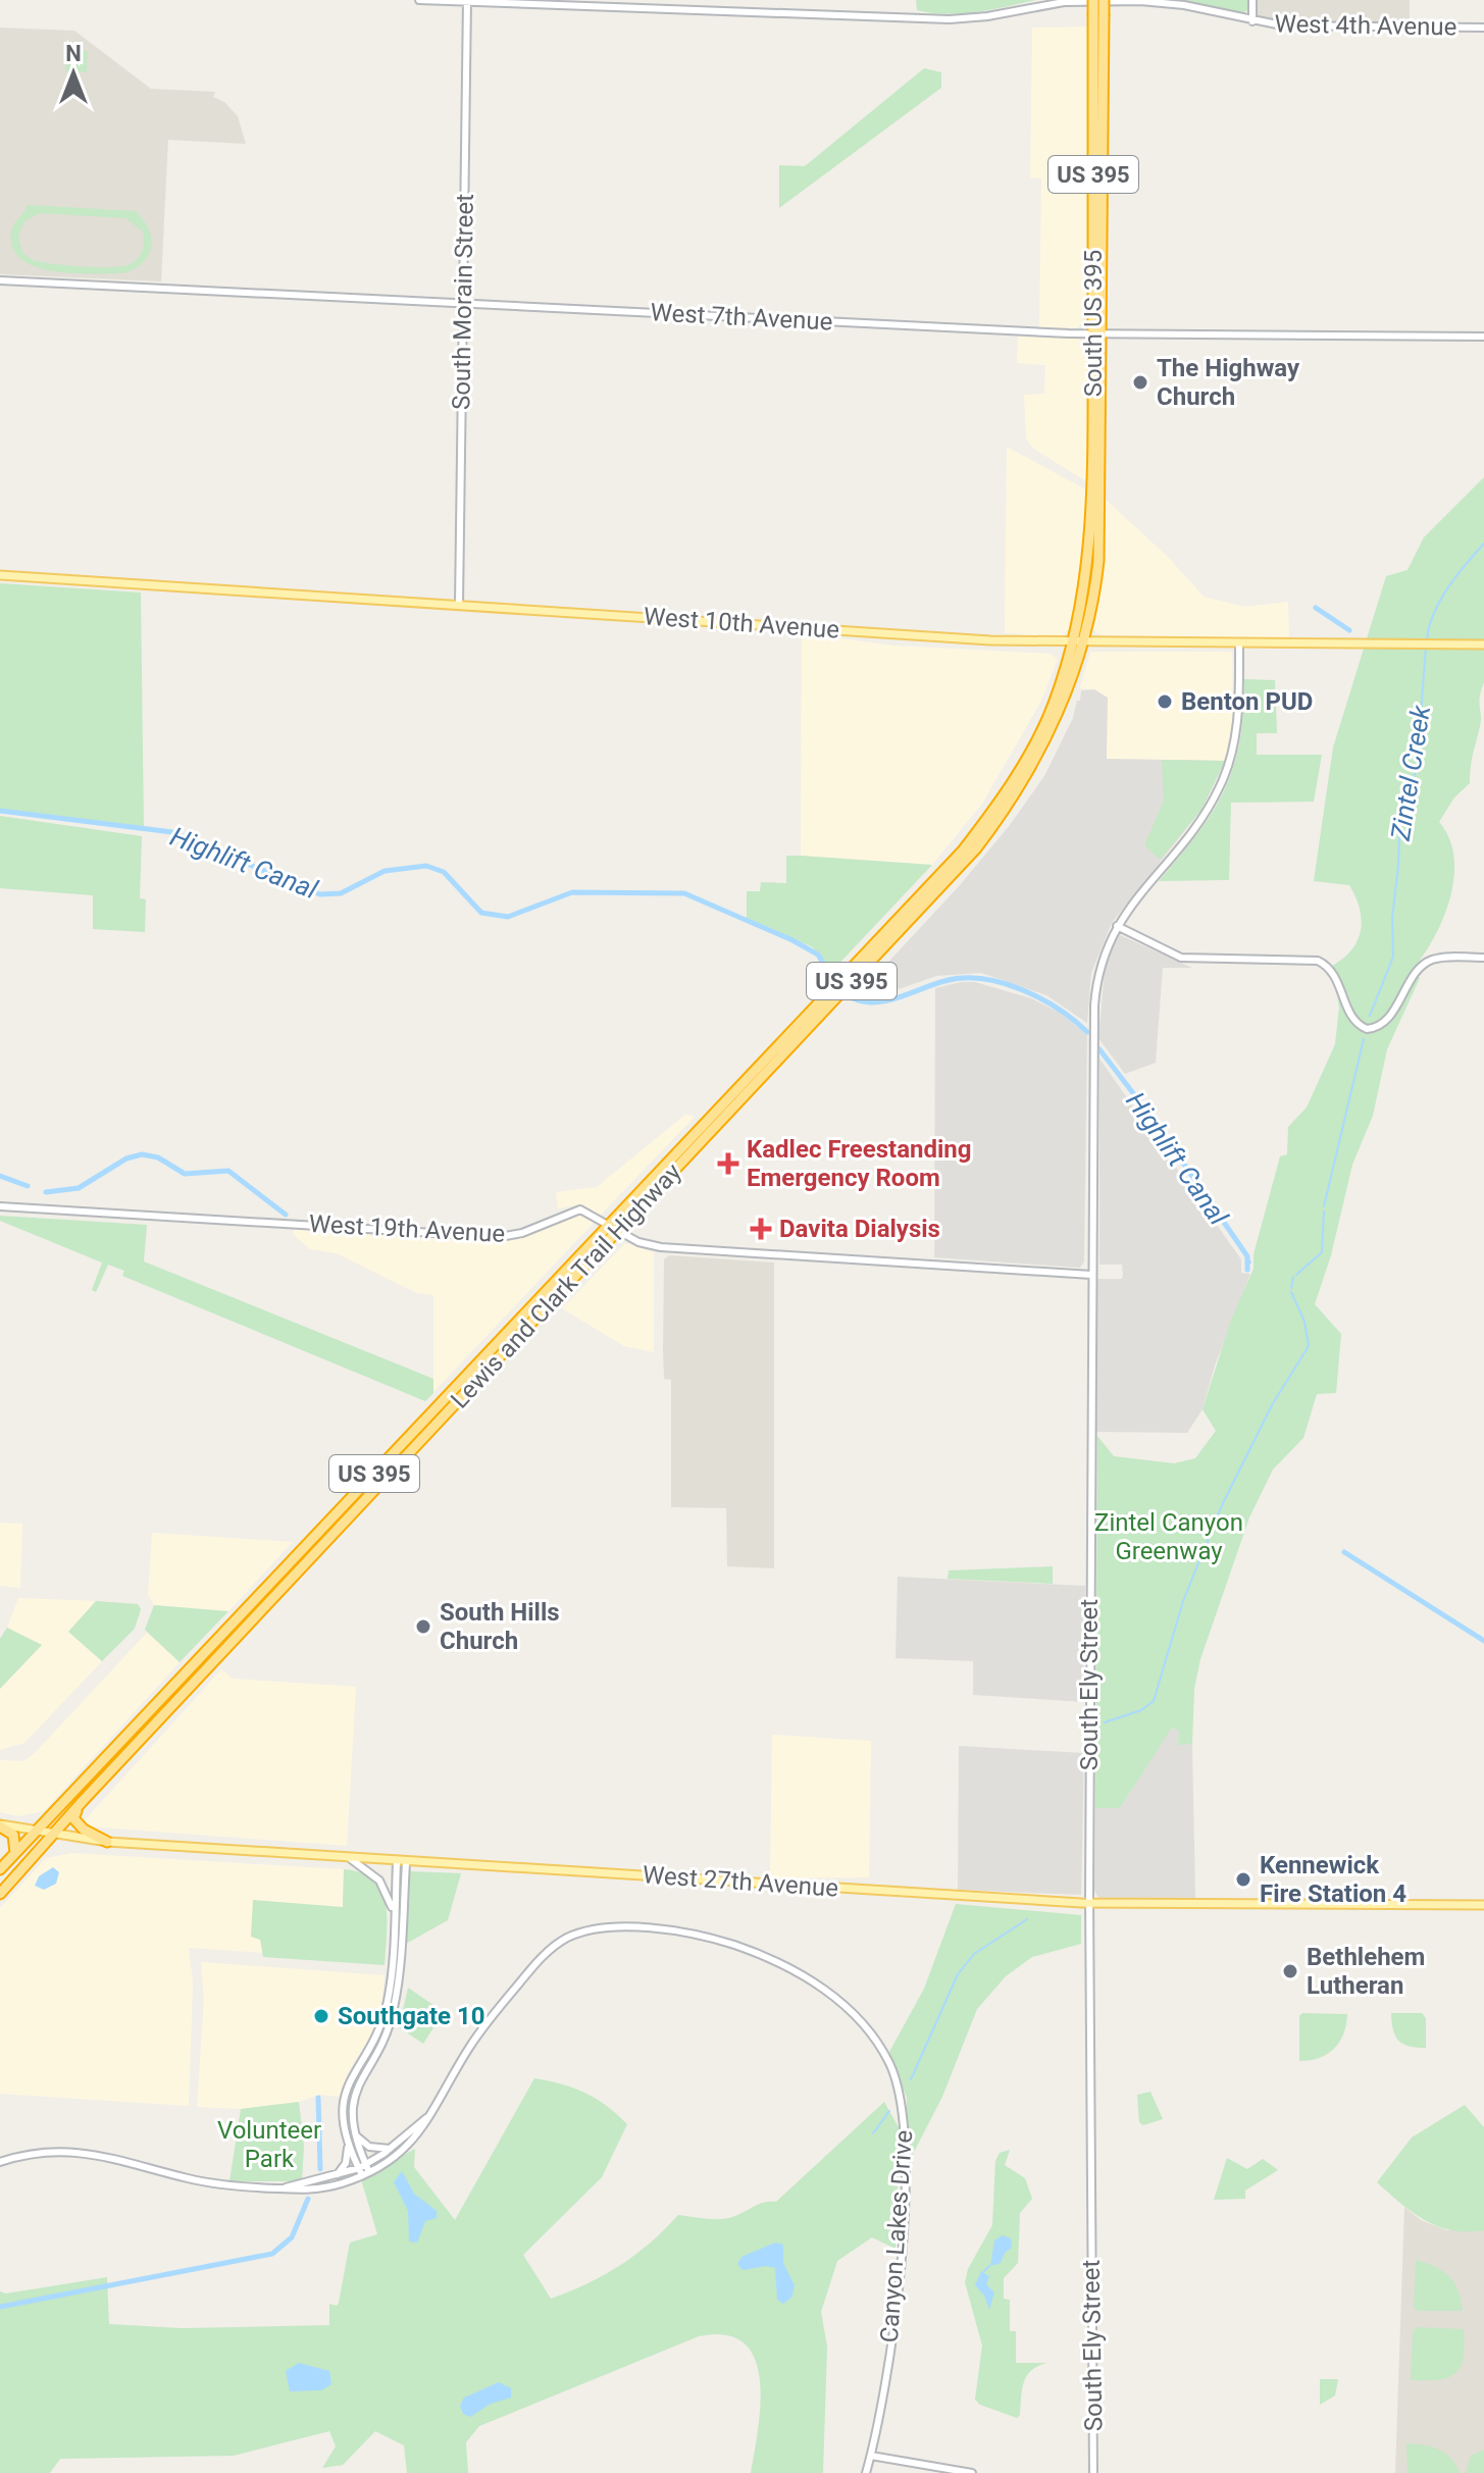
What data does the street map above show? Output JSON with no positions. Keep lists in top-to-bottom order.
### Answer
{
  "streets": {
    "highway": ["US 395", "South US 395", "Lewis and Clark Trail Highway"],
    "main road": ["West 10th Avenue", "West 27th Avenue"],
    "street": [
      "West 4th Avenue",
      "South Morain Street",
      "West 7th Avenue",
      "West 19th Avenue",
      "South Ely Street",
      "Canyon Lakes Drive"
    ]
  },
  "crossings": [
    ["West 4th Avenue", "South Morain Street"],
    ["South Morain Street", "West 7th Avenue"],
    ["South Morain Street", "West 10th Avenue"],
    ["West 7th Avenue", "South US 395"],
    ["South US 395", "West 10th Avenue"],
    ["South US 395", "Lewis and Clark Trail Highway"],
    ["West 10th Avenue", "Lewis and Clark Trail Highway"],
    ["West 10th Avenue", "South Ely Street"],
    ["West 19th Avenue", "Lewis and Clark Trail Highway"],
    ["West 19th Avenue", "South Ely Street"],
    ["Lewis and Clark Trail Highway", "West 27th Avenue"],
    ["South Ely Street", "West 27th Avenue"]
  ],
  "water": ["Zintel Creek", "Highlift Canal"],
  "parks": ["Zintel Canyon Greenway", "Volunteer Park"],
  "places": {
    "other": [
      "The Highway Church",
      "Benton PUD",
      "South Hills Church",
      "Kennewick Fire Station 4",
      "Bethlehem Lutheran",
      "Southgate 10"
    ],
    "health": ["Kadlec Freestanding Emergency Room", "Davita Dialysis"]
  },
  "north": "top"
}
